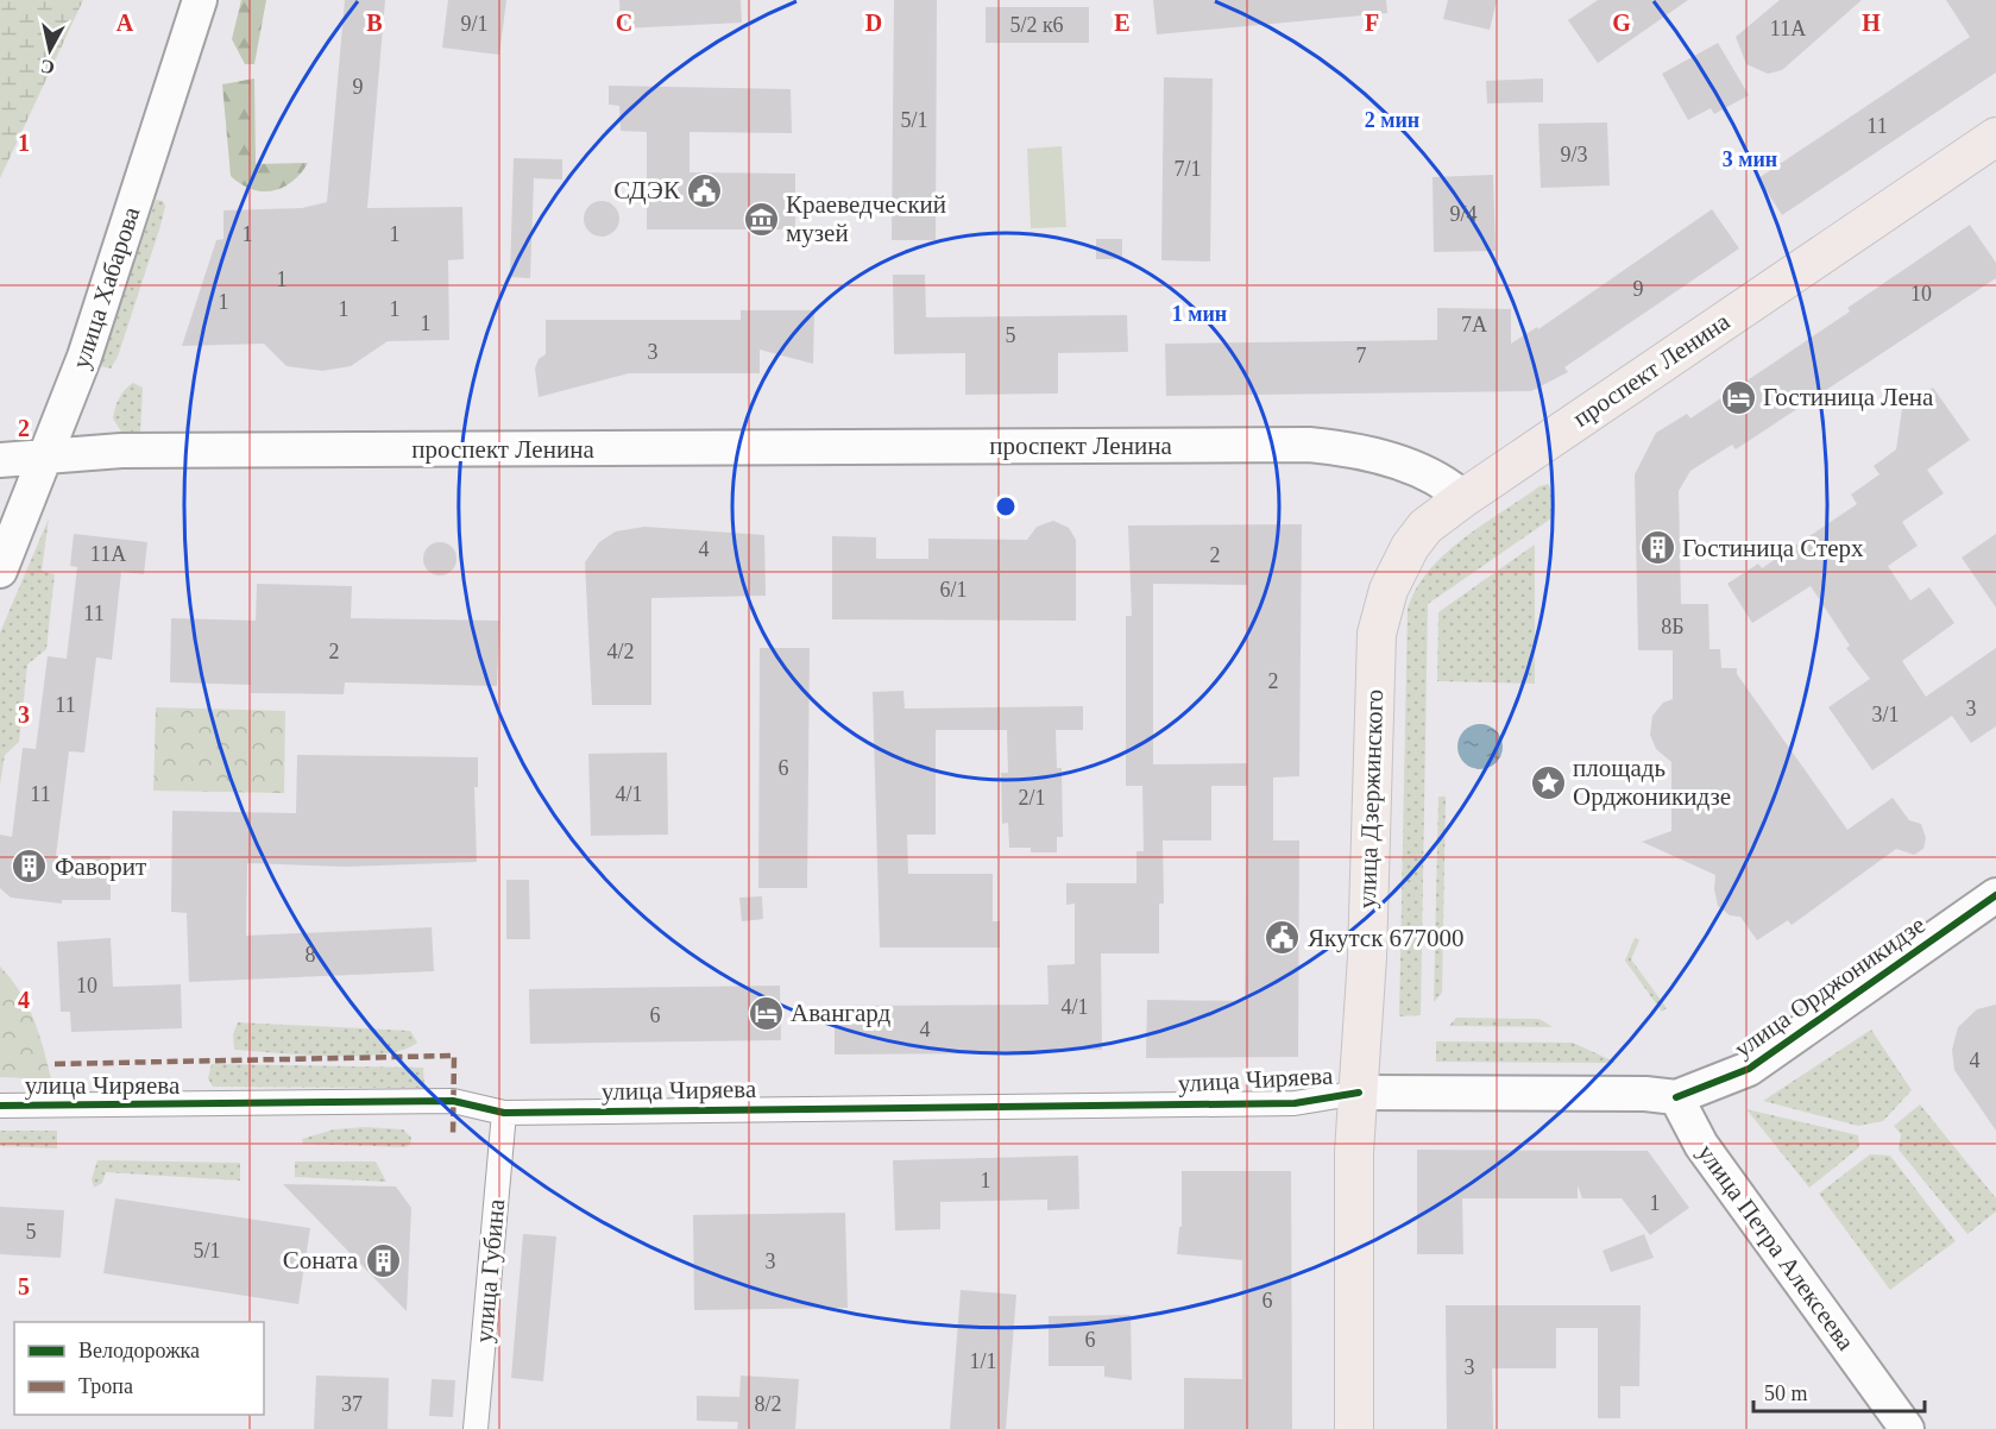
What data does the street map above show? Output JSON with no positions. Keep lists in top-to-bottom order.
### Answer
{
  "streets": {
    "main road": [
      "улица Хабарова",
      "проспект Ленина",
      "улица Дзержинского",
      "улица Орджоникидзе",
      "улица Петра Алексеева"
    ],
    "street": ["улица Чиряева", "улица Губина"]
  },
  "crossings": [
    ["улица Хабарова", "проспект Ленина"],
    ["проспект Ленина", "улица Дзержинского"],
    ["улица Дзержинского", "улица Орджоникидзе"],
    ["улица Дзержинского", "улица Чиряева"],
    ["улица Орджоникидзе", "улица Чиряева"],
    ["улица Орджоникидзе", "улица Петра Алексеева"],
    ["улица Чиряева", "улица Губина"]
  ],
  "places": {
    "public building": ["СДЭК", "Якутск 677000"],
    "museum": ["Краеведческий музей"],
    "hotel": ["Гостиница Лена", "Авангард"],
    "building": ["Гостиница Стерх", "Фаворит", "Соната"],
    "place": ["площадь Орджоникидзе"]
  },
  "house_numbers": [
    "9/1",
    "5/2 к6",
    "11А",
    "9",
    "5/1",
    "11",
    "9/3",
    "7/1",
    "9/4",
    "1",
    "1",
    "1",
    "9",
    "10",
    "1",
    "1",
    "1",
    "1",
    "7А",
    "5",
    "3",
    "7",
    "4",
    "11А",
    "2",
    "6/1",
    "11",
    "8Б",
    "2",
    "4/2",
    "2",
    "11",
    "3",
    "3/1",
    "6",
    "11",
    "4/1",
    "2/1",
    "8",
    "10",
    "4/1",
    "6",
    "4",
    "4",
    "1",
    "1",
    "5",
    "5/1",
    "3",
    "6",
    "6",
    "1/1",
    "3",
    "37",
    "8/2"
  ],
  "legend": ["Велодорожка", "Тропа"],
  "scale_bar": "50 m",
  "north": "bottom",
  "grid": {
    "columns": [
      "A",
      "B",
      "C",
      "D",
      "E",
      "F",
      "G",
      "H"
    ],
    "rows": [
      "1",
      "2",
      "3",
      "4",
      "5"
    ]
  },
  "rings": ["2 мин", "3 мин", "1 мин"]
}
